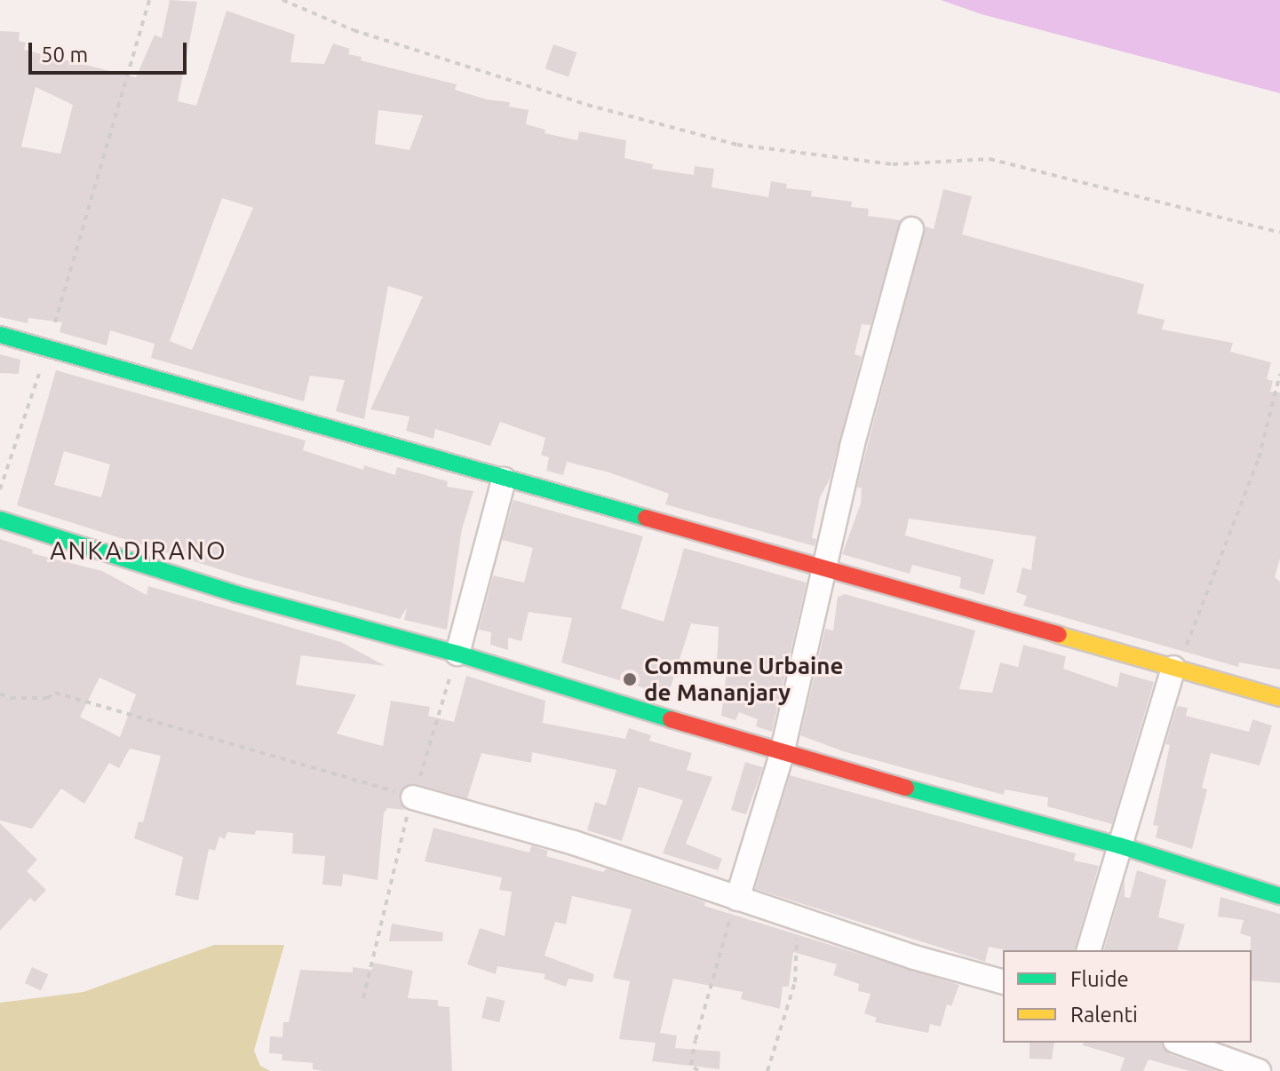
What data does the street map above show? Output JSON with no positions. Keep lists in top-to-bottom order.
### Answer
{
  "districts": ["ANKADIRANO"],
  "places": ["Commune Urbaine de Mananjary"],
  "legend": ["Fluide", "Ralenti"],
  "scale_bar": "50 m"
}
